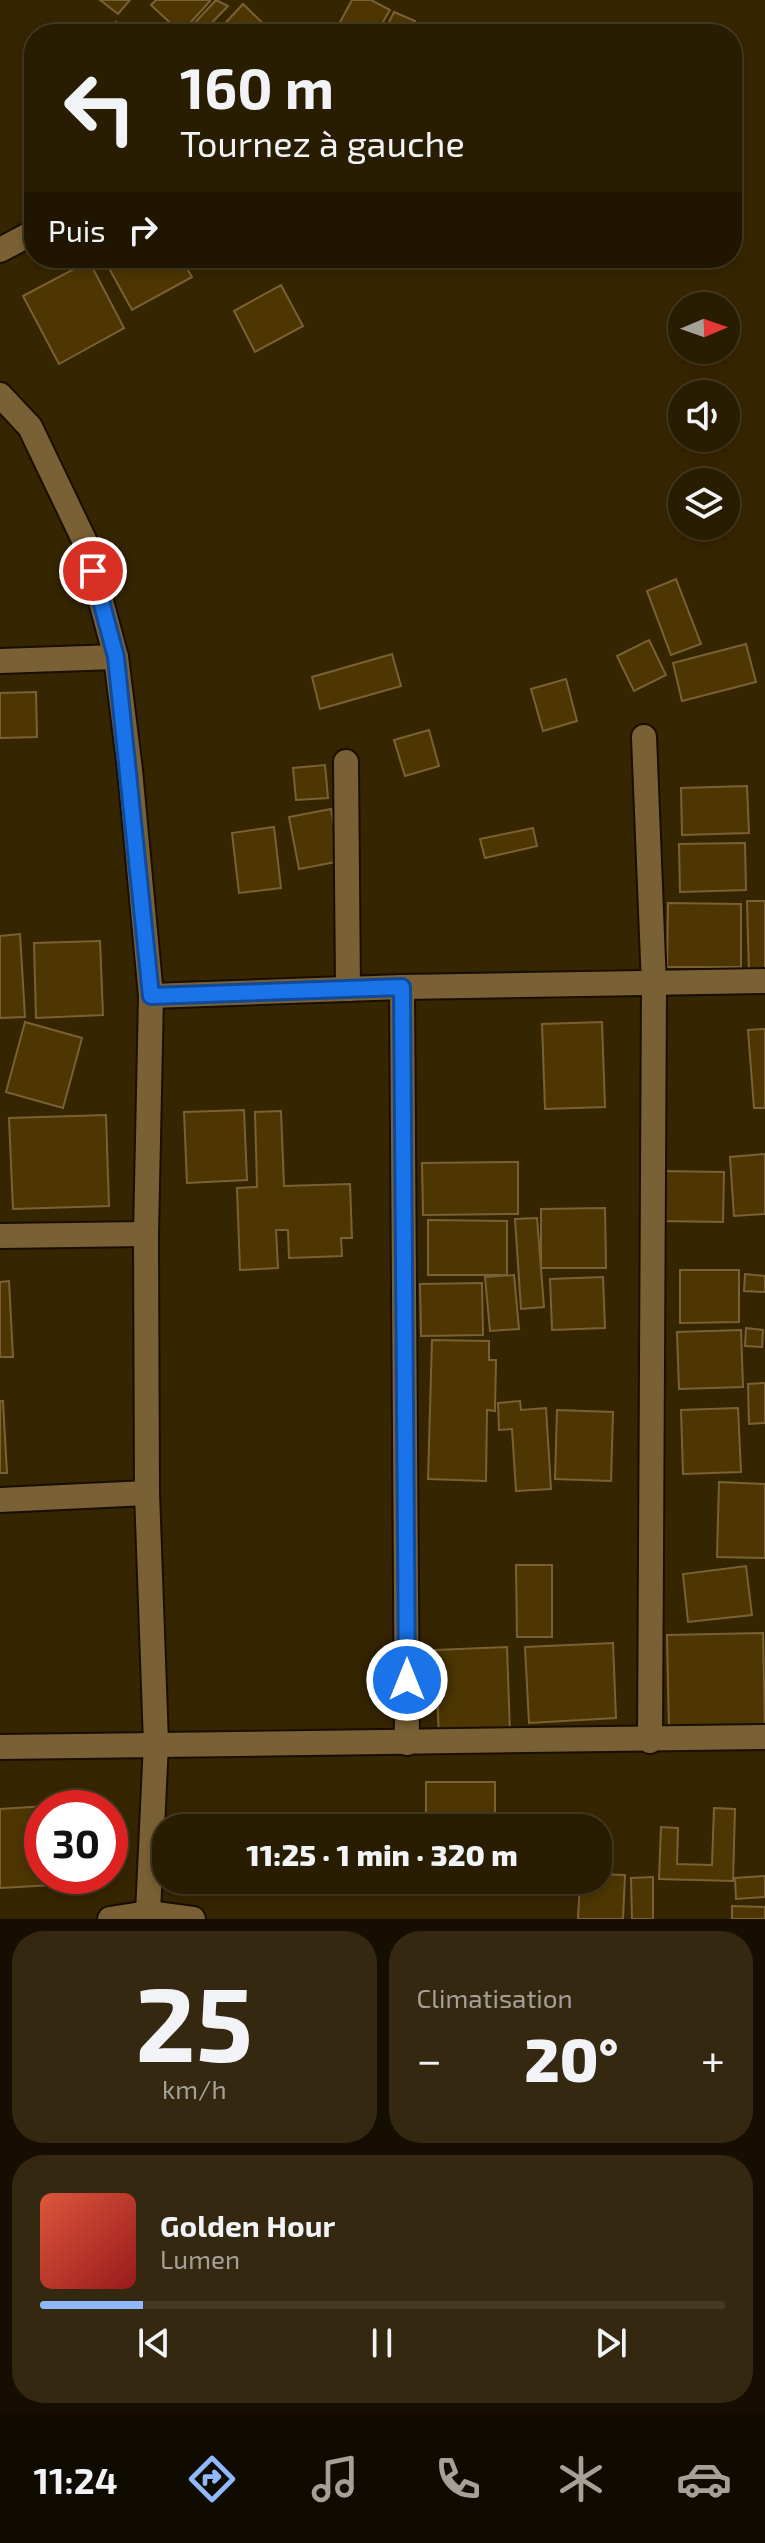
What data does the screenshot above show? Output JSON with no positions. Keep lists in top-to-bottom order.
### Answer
{
  "north": "right",
  "page": {
    "turn": ["160 m", "Tournez à gauche"],
    "then": "Puis",
    "limit": "30",
    "trip": "11:25 · 1 min · 320 m",
    "tile": [
      ["25", "km/h"],
      "Climatisation"
    ],
    "heat": ["−", "20°", "+"],
    "song": ["Golden Hour", "Lumen"],
    "tabs": "11:24"
  }
}
